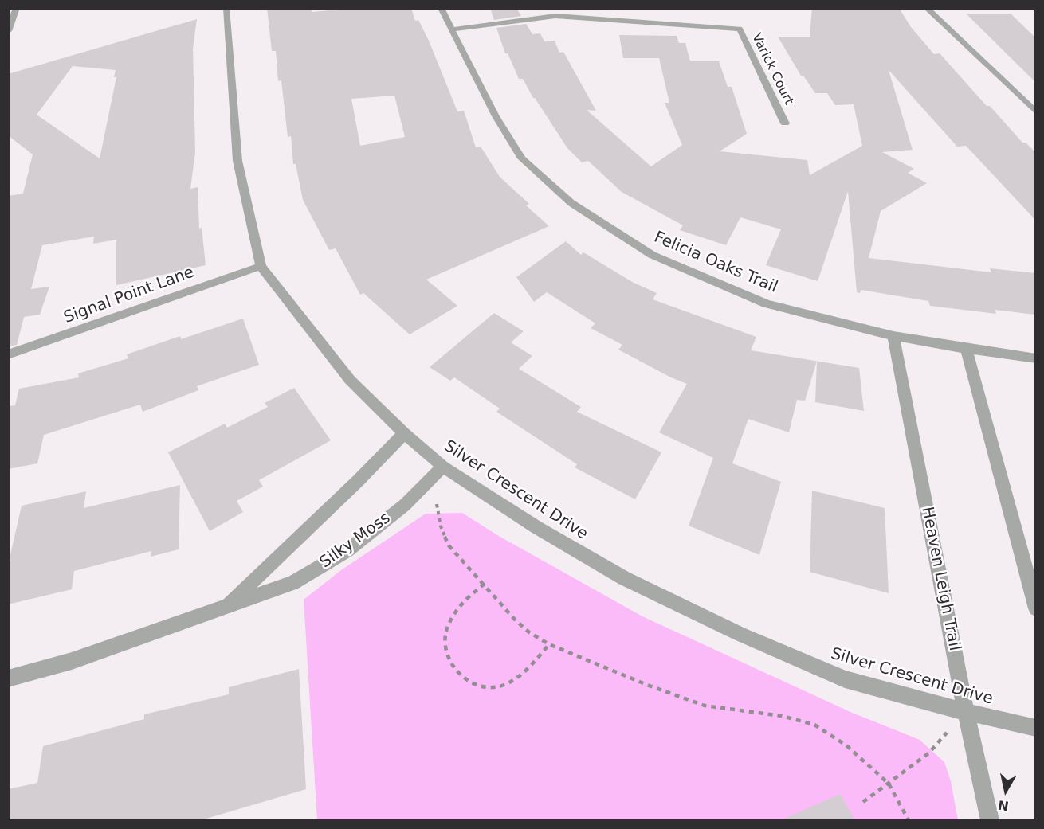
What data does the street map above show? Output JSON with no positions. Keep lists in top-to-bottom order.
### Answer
{
  "streets": {
    "street": [
      "Varick Court",
      "Felicia Oaks Trail",
      "Signal Point Lane",
      "Silver Crescent Drive",
      "Silky Moss",
      "Heaven Leigh Trail"
    ]
  },
  "crossings": [
    ["Varick Court", "Felicia Oaks Trail"],
    ["Felicia Oaks Trail", "Heaven Leigh Trail"],
    ["Signal Point Lane", "Silver Crescent Drive"],
    ["Silver Crescent Drive", "Silky Moss"],
    ["Silver Crescent Drive", "Heaven Leigh Trail"]
  ],
  "north": "bottom"
}
